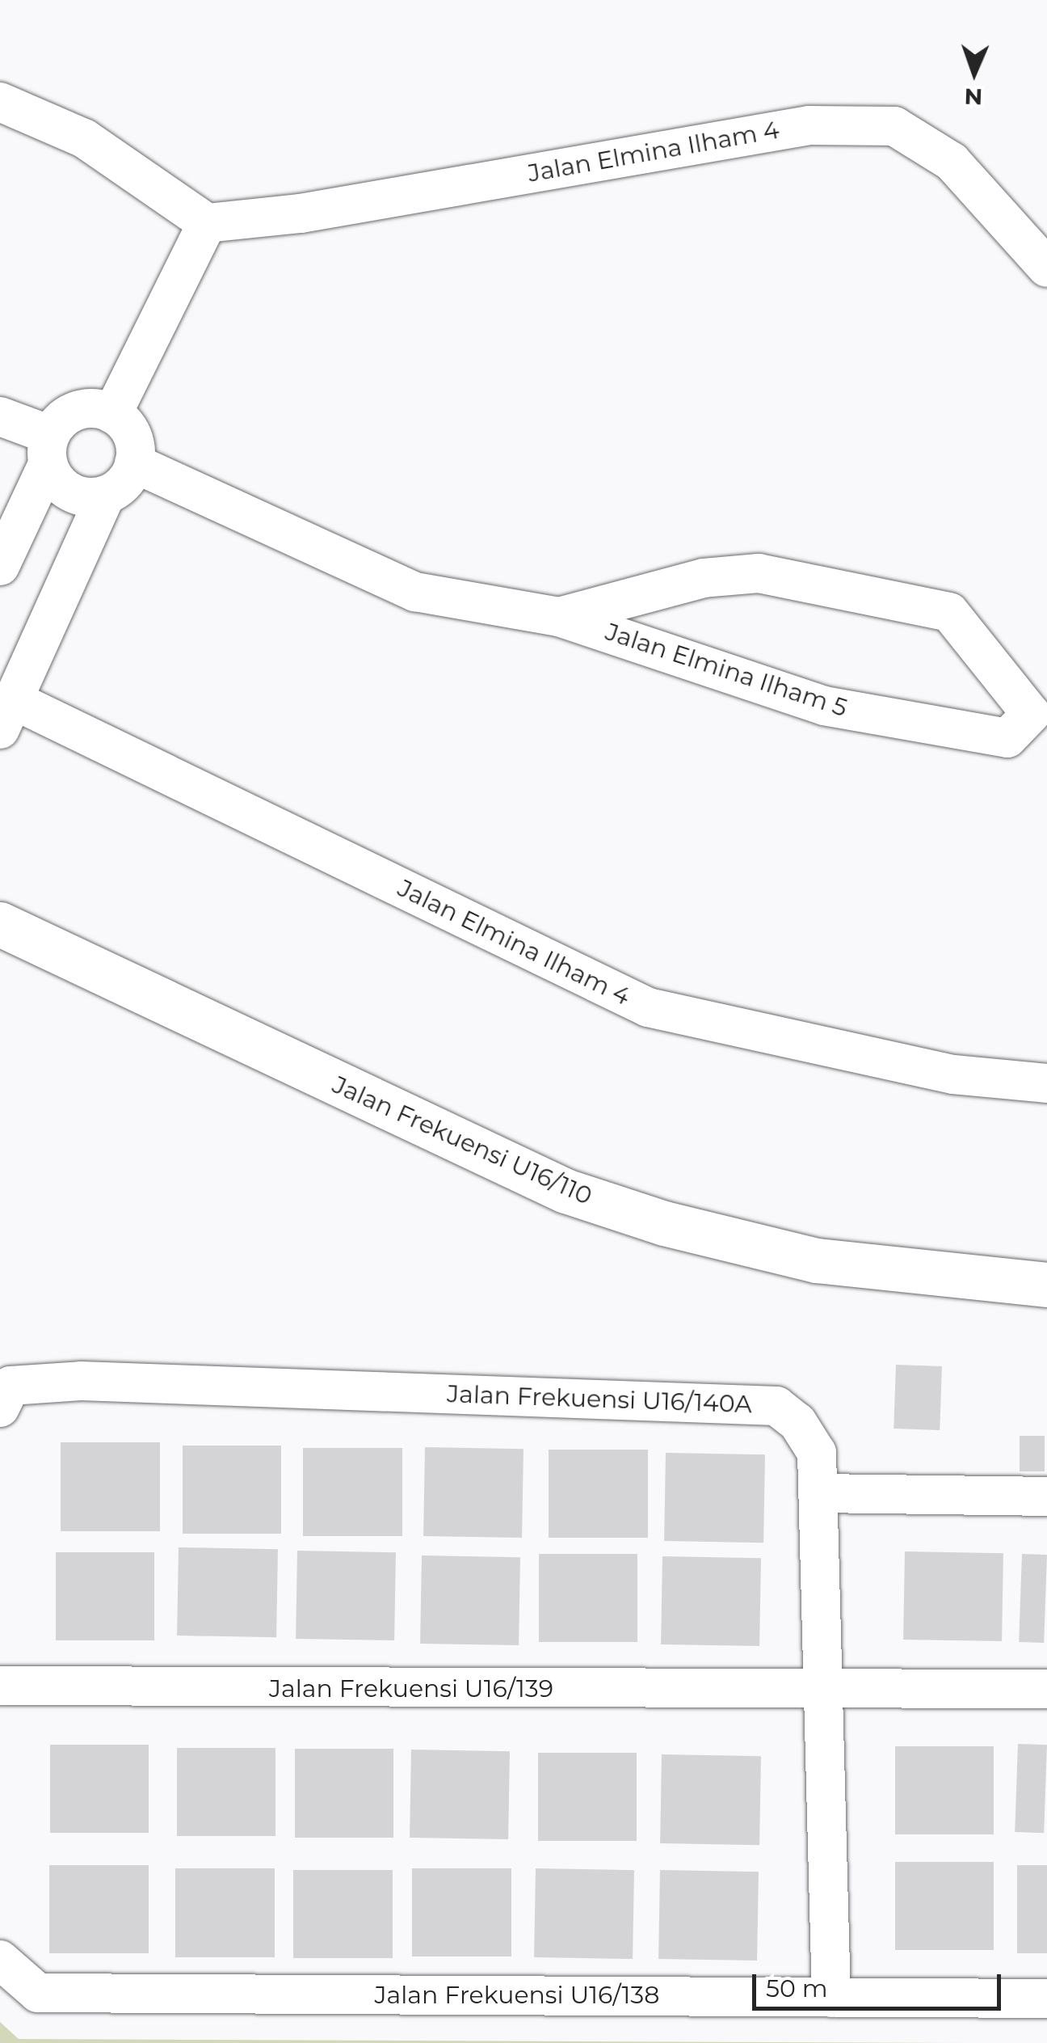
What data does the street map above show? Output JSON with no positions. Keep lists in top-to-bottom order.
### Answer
{
  "streets": {
    "street": [
      "Jalan Elmina Ilham 4",
      "Jalan Elmina Ilham 5",
      "Jalan Frekuensi U16/110",
      "Jalan Frekuensi U16/140A",
      "Jalan Frekuensi U16/139",
      "Jalan Frekuensi U16/138"
    ]
  },
  "crossings": [
    ["Jalan Frekuensi U16/140A", "Jalan Frekuensi U16/139"],
    ["Jalan Frekuensi U16/140A", "Jalan Frekuensi U16/138"]
  ],
  "scale_bar": "50 m",
  "north": "bottom"
}
